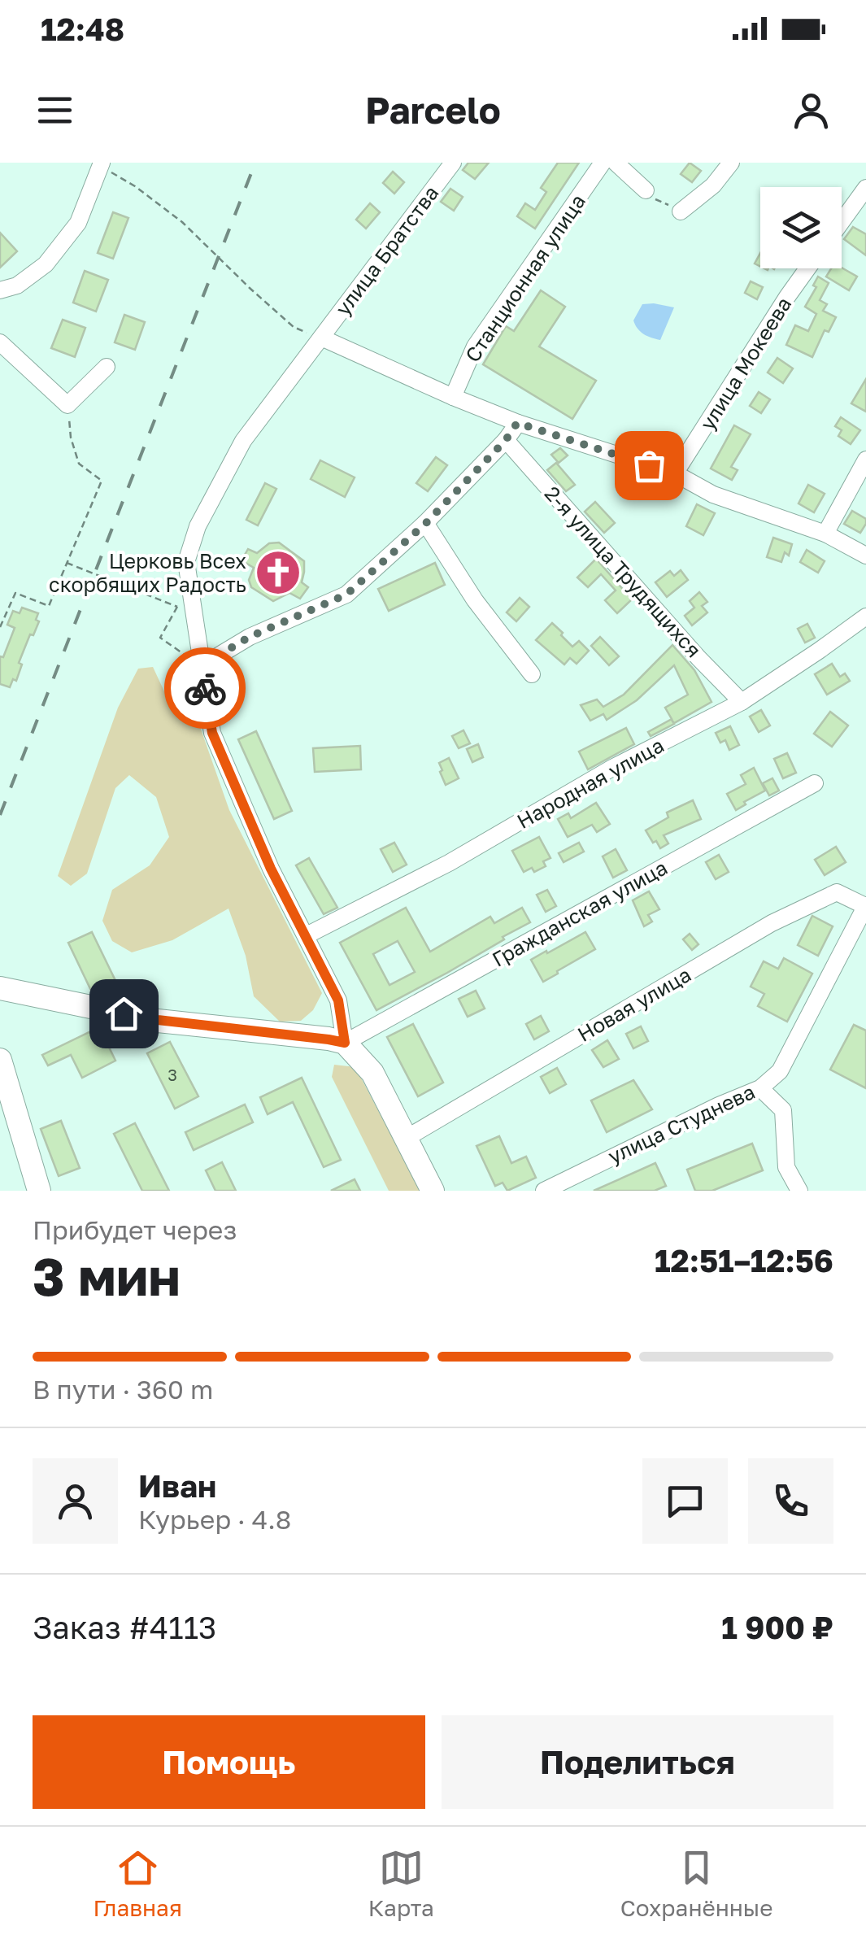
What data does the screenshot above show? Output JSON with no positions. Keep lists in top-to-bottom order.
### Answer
{
  "streets": {
    "street": [
      "улица Братства",
      "Станционная улица",
      "улица Мокеева",
      "2-я улица Трудящихся",
      "Народная улица",
      "Гражданская улица",
      "Новая улица",
      "улица Студнева"
    ]
  },
  "crossings": [
    ["улица Братства", "Народная улица"],
    ["улица Братства", "Гражданская улица"],
    ["2-я улица Трудящихся", "Народная улица"],
    ["Новая улица", "улица Студнева"]
  ],
  "places": {
    "church": ["Церковь Всех скорбящих Радость"]
  },
  "house_numbers": ["3"],
  "page": {
    "status": "12:48",
    "header": "Parcelo",
    "heading": ["3 мин", "Прибудет через", "12:51–12:56"],
    "panel": [
      "Иван",
      "Курьер · 4.8",
      "Заказ #4113",
      "1 900 ₽"
    ],
    "bar": "В пути · 360 m",
    "buttons": ["Помощь", "Поделиться"],
    "tabs": ["Главная", "Карта", "Сохранённые"]
  }
}
